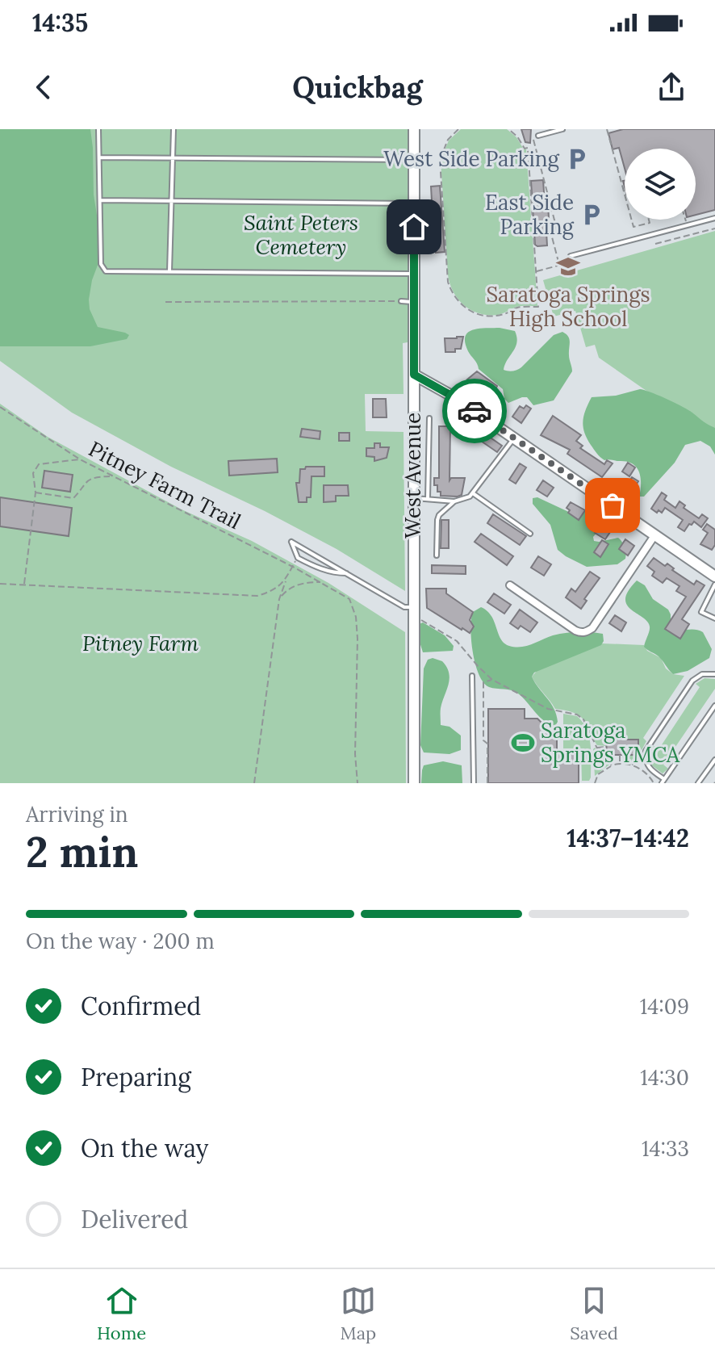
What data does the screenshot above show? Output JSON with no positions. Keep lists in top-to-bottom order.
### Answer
{
  "streets": {
    "street": ["West Avenue"],
    "path": ["Pitney Farm Trail"]
  },
  "parks": ["Saint Peters Cemetery", "Pitney Farm"],
  "places": {
    "parking": ["West Side Parking", "East Side Parking"],
    "school or university": ["Saratoga Springs High School"],
    "sports": ["Saratoga Springs YMCA"]
  },
  "page": {
    "status": "14:35",
    "header": "Quickbag",
    "heading": ["2 min", "Arriving in", "14:37–14:42"],
    "bar": "On the way · 200 m",
    "list": [
      ["Confirmed", "14:09"],
      ["Preparing", "14:30"],
      ["On the way", "14:33"],
      "Delivered"
    ],
    "tabs": ["Home", "Map", "Saved"]
  }
}
